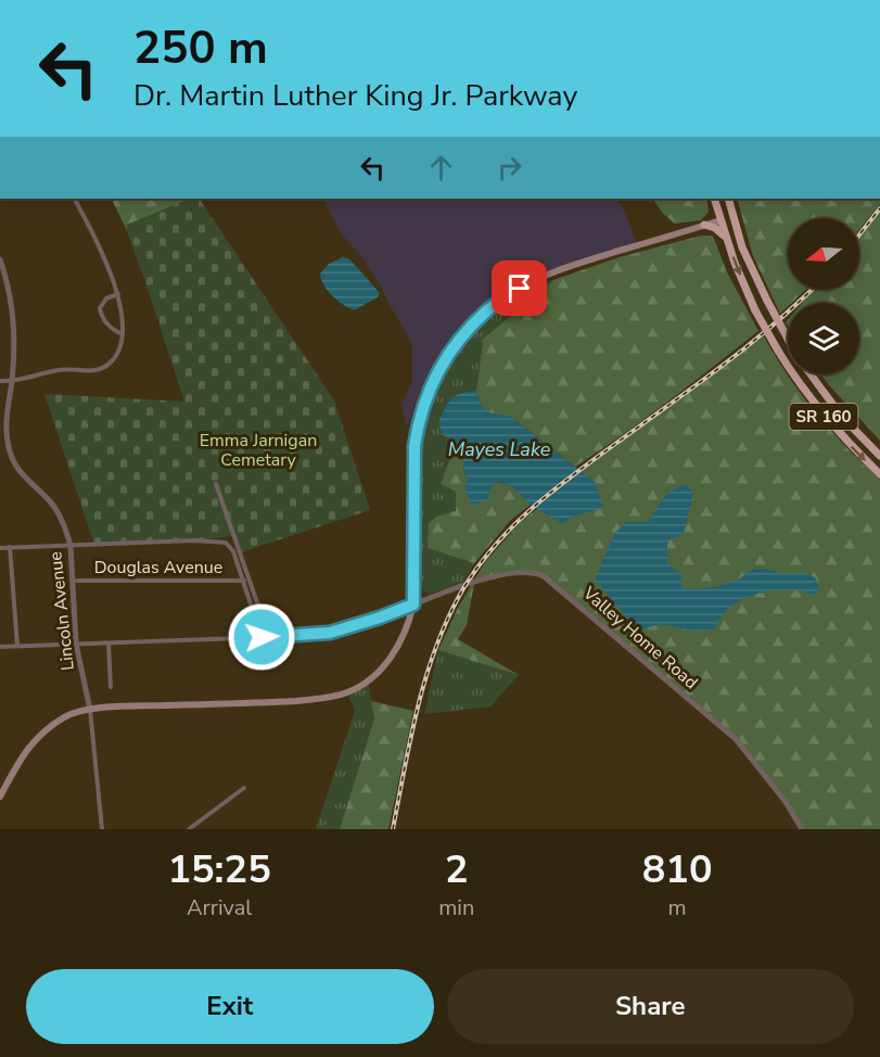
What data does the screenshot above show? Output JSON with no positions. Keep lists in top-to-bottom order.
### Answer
{
  "streets": {
    "highway": ["SR 160"],
    "street": ["Douglas Avenue", "Lincoln Avenue", "Valley Home Road"]
  },
  "crossings": [
    ["Douglas Avenue", "Lincoln Avenue"]
  ],
  "water": ["Mayes Lake"],
  "parks": ["Emma Jarnigan Cemetary"],
  "north": "left",
  "page": {
    "turn": ["250 m", "Dr. Martin Luther King Jr. Parkway"],
    "eta": [
      "15:25",
      "Arrival",
      "2",
      "min",
      "810",
      "m"
    ],
    "buttons": ["Exit", "Share"]
  }
}
